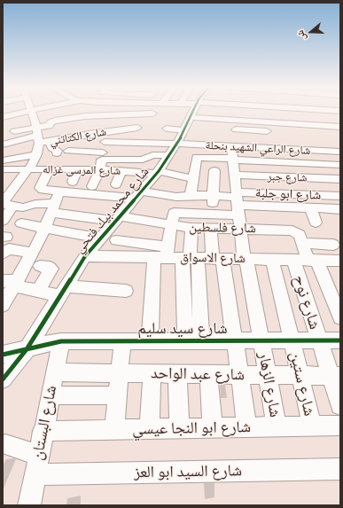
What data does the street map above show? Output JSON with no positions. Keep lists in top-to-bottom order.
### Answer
{
  "streets": {
    "street": [
      "شارع الكتاتني",
      "شارع الراعي الشهيد بنحلة",
      "شارع المرسى غزاله",
      "شارع جبر",
      "شارع ابو جلبة",
      "شارع محمد بيك فتحي",
      "شارع فلسطين",
      "شارع الاسواق",
      "شارع نوح",
      "شارع سيد سليم",
      "شارع عبد الواحد",
      "شارع ستين",
      "شارع الزهار",
      "شارع البستان",
      "شارع ابو النجا عيسي",
      "شارع السيد ابو العز"
    ]
  },
  "crossings": [
    ["شارع الراعي الشهيد بنحلة", "شارع المرسى غزاله"],
    ["شارع الراعي الشهيد بنحلة", "شارع محمد بيك فتحي"],
    ["شارع الراعي الشهيد بنحلة", "شارع الزهار"],
    ["شارع المرسى غزاله", "شارع جبر"],
    ["شارع المرسى غزاله", "شارع محمد بيك فتحي"],
    ["شارع جبر", "شارع الزهار"],
    ["شارع ابو جلبة", "شارع فلسطين"],
    ["شارع ابو جلبة", "شارع الزهار"],
    ["شارع محمد بيك فتحي", "شارع فلسطين"],
    ["شارع محمد بيك فتحي", "شارع الاسواق"],
    ["شارع محمد بيك فتحي", "شارع سيد سليم"],
    ["شارع فلسطين", "شارع الاسواق"],
    ["شارع فلسطين", "شارع نوح"],
    ["شارع فلسطين", "شارع الزهار"],
    ["شارع الاسواق", "شارع نوح"],
    ["شارع الاسواق", "شارع ستين"],
    ["شارع الاسواق", "شارع الزهار"],
    ["شارع نوح", "شارع سيد سليم"],
    ["شارع نوح", "شارع عبد الواحد"],
    ["شارع سيد سليم", "شارع ستين"],
    ["شارع سيد سليم", "شارع الزهار"],
    ["شارع سيد سليم", "شارع البستان"],
    ["شارع عبد الواحد", "شارع ستين"],
    ["شارع عبد الواحد", "شارع الزهار"],
    ["شارع عبد الواحد", "شارع البستان"],
    ["شارع ستين", "شارع ابو النجا عيسي"],
    ["شارع الزهار", "شارع ابو النجا عيسي"],
    ["شارع البستان", "شارع ابو النجا عيسي"],
    ["شارع البستان", "شارع السيد ابو العز"]
  ],
  "north": "left"
}
